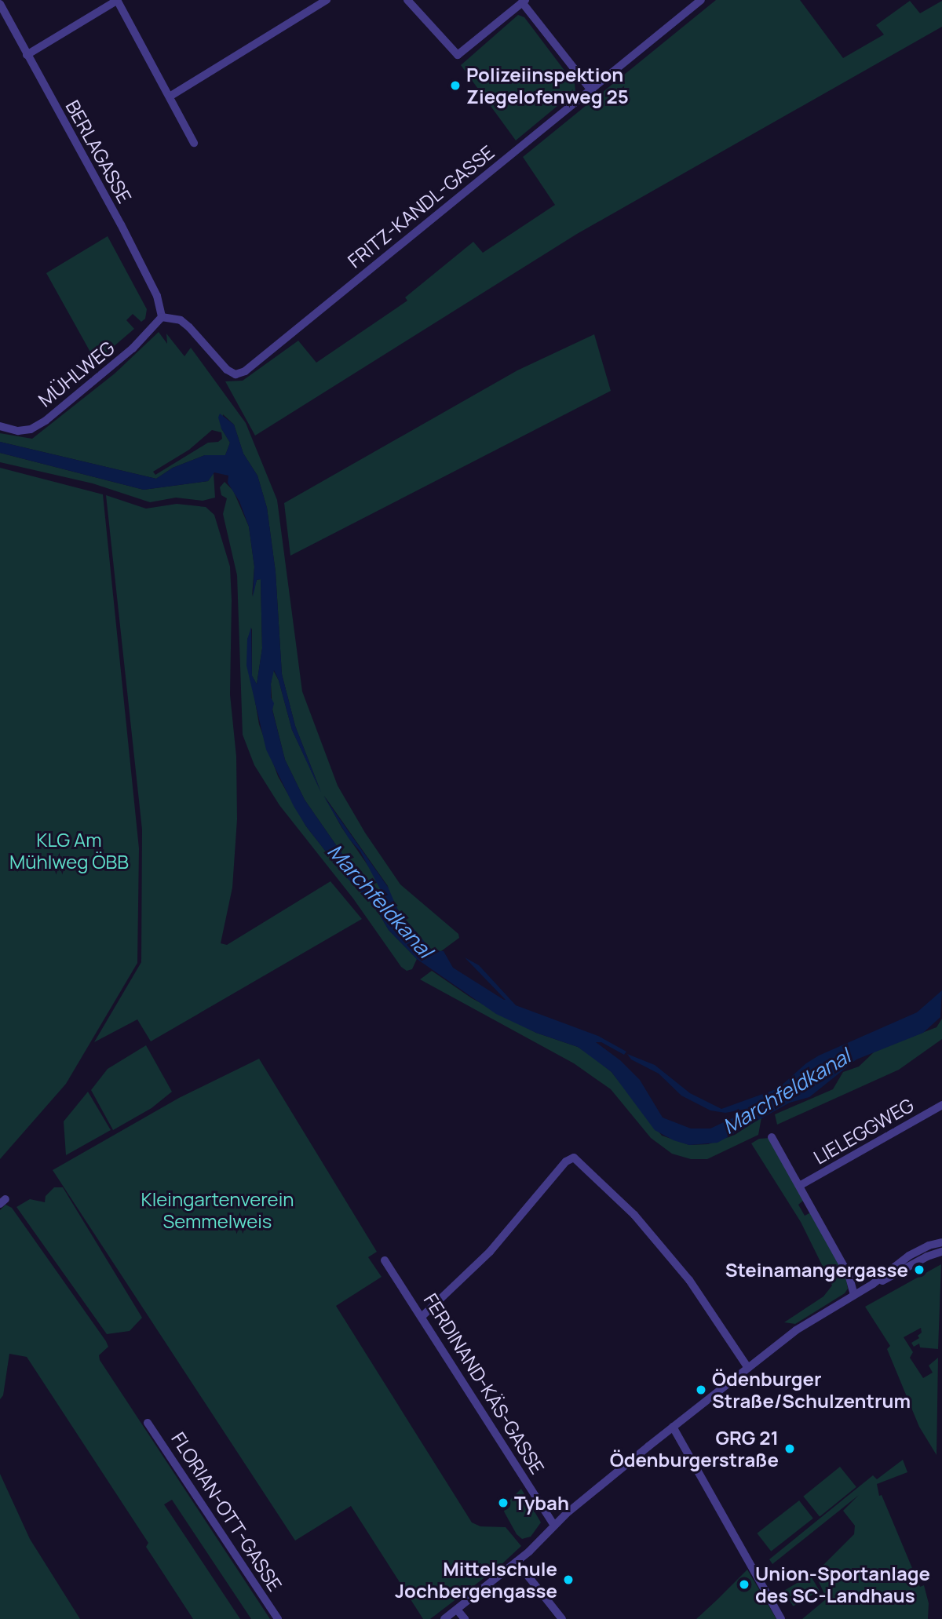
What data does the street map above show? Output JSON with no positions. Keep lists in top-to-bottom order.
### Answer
{
  "streets": {
    "street": [
      "BERLAGASSE",
      "FRITZ-KANDL-GASSE",
      "MÜHLWEG",
      "LIELEGGWEG",
      "FERDINAND-KÄS-GASSE",
      "FLORIAN-OTT-GASSE"
    ]
  },
  "crossings": [
    ["BERLAGASSE", "FRITZ-KANDL-GASSE"],
    ["BERLAGASSE", "MÜHLWEG"],
    ["FRITZ-KANDL-GASSE", "MÜHLWEG"]
  ],
  "water": ["Marchfeldkanal"],
  "parks": ["KLG Am Mühlweg ÖBB", "Kleingartenverein Semmelweis"],
  "places": [
    "Polizeiinspektion Ziegelofenweg 25",
    "Steinamangergasse",
    "Ödenburger Straße/Schulzentrum",
    "GRG 21 Ödenburgerstraße",
    "Tybah",
    "Mittelschule Jochbergengasse",
    "Union-Sportanlage des SC-Landhaus"
  ]
}
